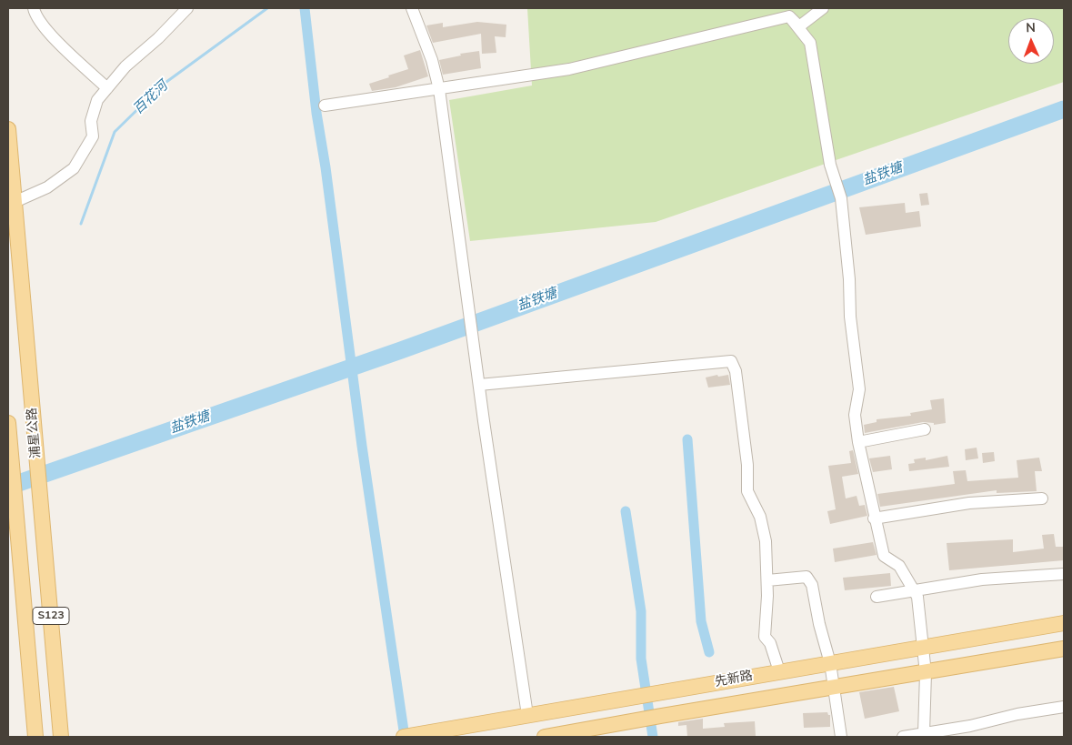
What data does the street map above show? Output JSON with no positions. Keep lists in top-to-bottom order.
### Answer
{
  "streets": {
    "main road": ["浦星公路", "S123", "先新路"]
  },
  "water": ["百花河", "盐铁塘"],
  "north": "top"
}
